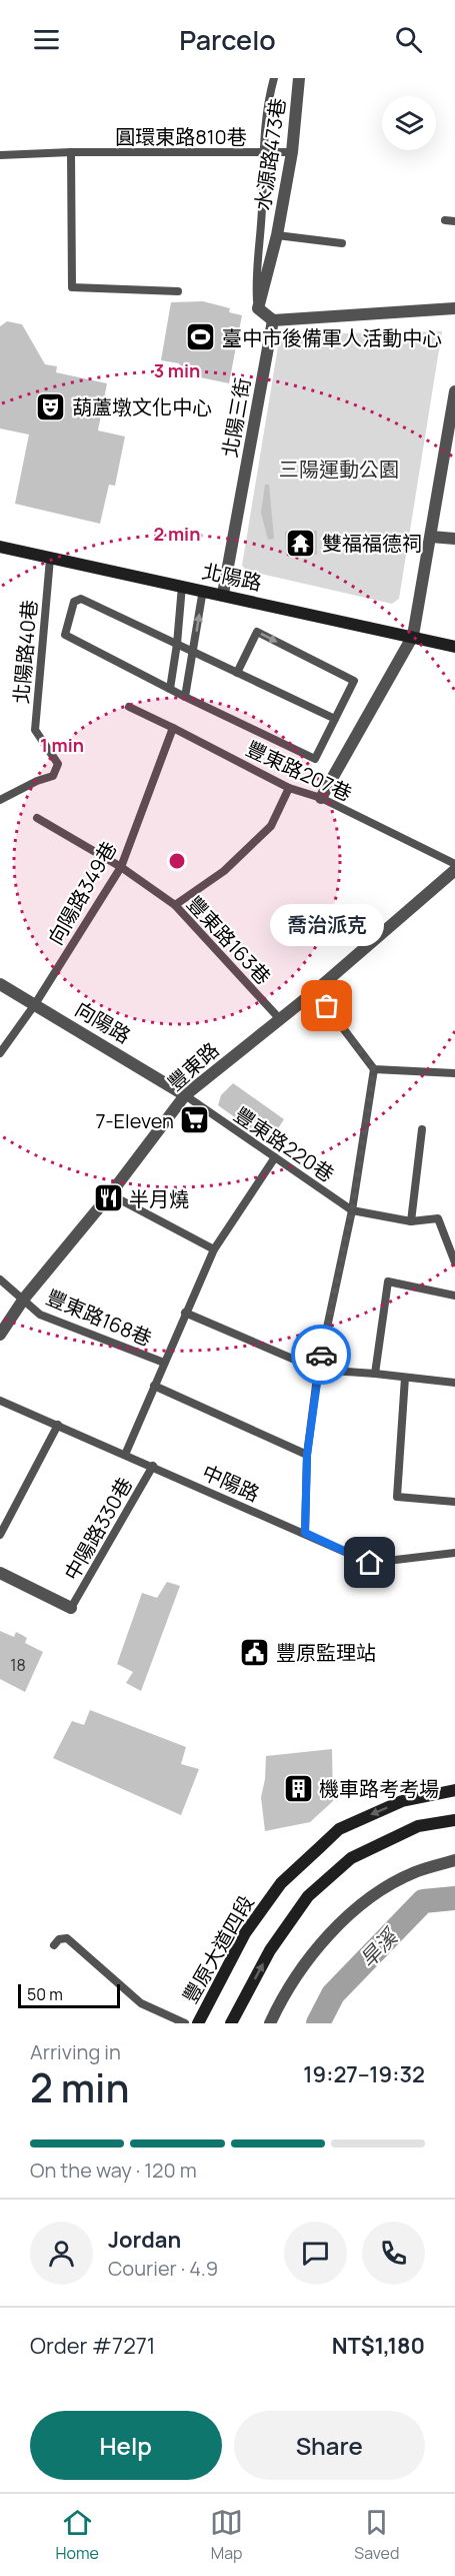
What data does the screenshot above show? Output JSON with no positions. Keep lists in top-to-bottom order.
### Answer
{
  "streets": {
    "street": [
      "水源路473巷",
      "北陽三街",
      "北陽路",
      "向陽路",
      "豐東路",
      "豐原大道四段"
    ],
    "lane": [
      "圓環東路810巷",
      "北陽路40巷",
      "豐東路207巷",
      "向陽路349巷",
      "豐東路163巷",
      "豐東路220巷",
      "豐東路168巷",
      "中陽路",
      "中陽路330巷"
    ]
  },
  "crossings": [
    ["圓環東路810巷", "水源路473巷"],
    ["北陽三街", "北陽路"],
    ["北陽路", "北陽路40巷"],
    ["豐東路207巷", "向陽路349巷"],
    ["向陽路349巷", "豐東路163巷"],
    ["向陽路349巷", "向陽路"],
    ["豐東路163巷", "豐東路"],
    ["向陽路", "豐東路"],
    ["向陽路", "豐東路220巷"],
    ["豐東路", "豐東路220巷"],
    ["豐東路", "豐東路168巷"],
    ["豐東路220巷", "豐東路168巷"],
    ["豐東路168巷", "中陽路"],
    ["中陽路", "中陽路330巷"]
  ],
  "water": ["旱溪"],
  "parks": ["三陽運動公園"],
  "places": {
    "sports": ["臺中市後備軍人活動中心"],
    "theatre": ["葫蘆墩文化中心"],
    "temple": ["雙福福德祠"],
    "other": ["喬治派克"],
    "supermarket": ["7-Eleven"],
    "restaurant": ["半月燒"],
    "public building": ["豐原監理站"],
    "building": ["機車路考考場"]
  },
  "house_numbers": ["18"],
  "scale_bar": "50 m",
  "page": {
    "header": "Parcelo",
    "bubble": "喬治派克",
    "scale": "50 m",
    "heading": ["2 min", "Arriving in", "19:27–19:32"],
    "panel": [
      "Jordan",
      "Courier · 4.9",
      "Order #7271",
      "NT$1,180"
    ],
    "bar": "On the way · 120 m",
    "buttons": ["Help", "Share"],
    "tabs": ["Home", "Map", "Saved"]
  },
  "rings": ["3 min", "2 min", "1 min"]
}
